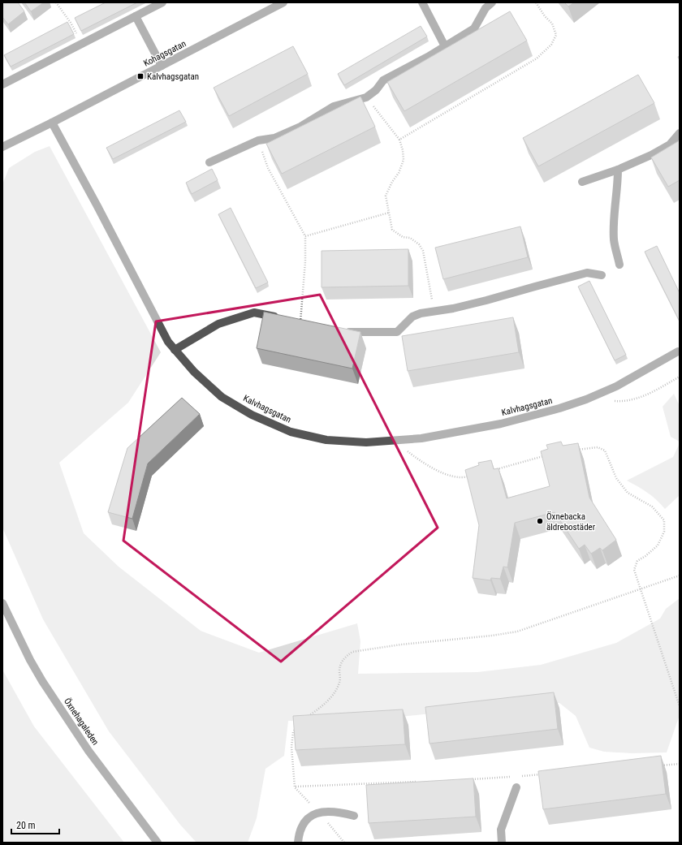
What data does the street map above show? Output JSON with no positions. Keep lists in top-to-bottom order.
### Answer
{
  "streets": {
    "street": ["Kohagsgatan", "Kalvhagsgatan", "Öxnehagaleden"]
  },
  "crossings": [
    ["Kohagsgatan", "Kalvhagsgatan"]
  ],
  "places": {
    "transit": ["Kalvhagsgatan"],
    "other": ["Öxnebacka äldrebostäder"]
  },
  "scale_bar": "20 m"
}
